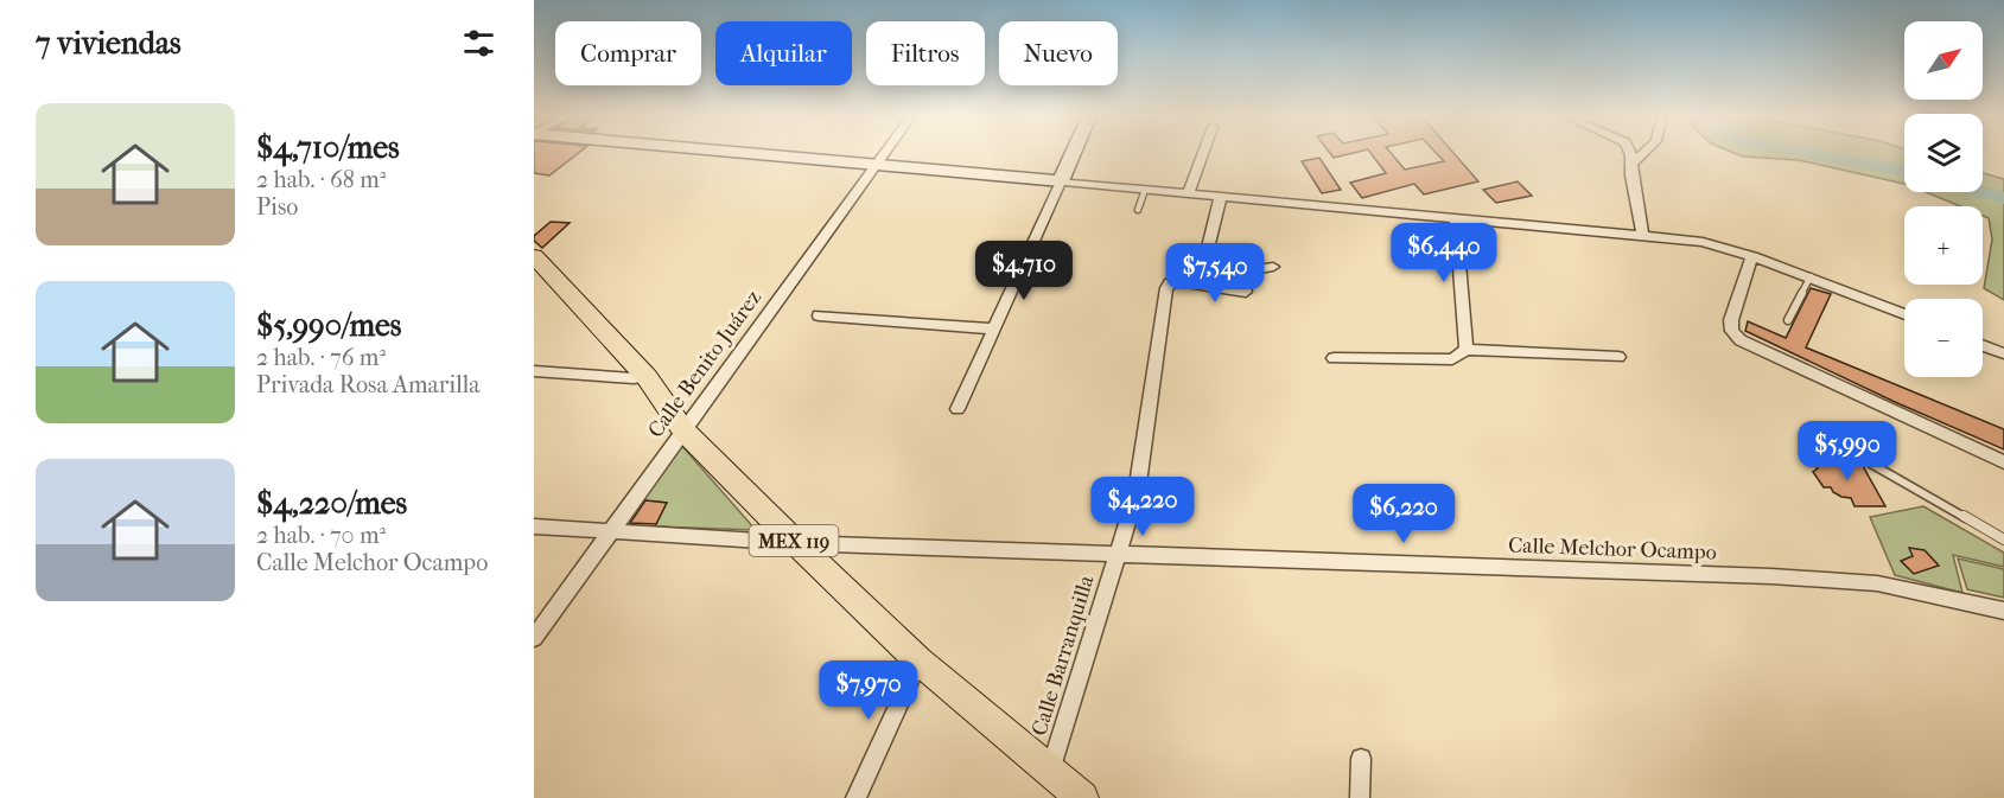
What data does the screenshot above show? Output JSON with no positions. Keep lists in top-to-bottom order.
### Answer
{
  "streets": {
    "main road": ["MEX 119"],
    "street": ["Calle Benito Juárez", "Calle Melchor Ocampo", "Calle Barranquilla"]
  },
  "crossings": [
    ["Calle Benito Juárez", "MEX 119"],
    ["Calle Benito Juárez", "Calle Melchor Ocampo"],
    ["MEX 119", "Calle Melchor Ocampo"],
    ["MEX 119", "Calle Barranquilla"],
    ["Calle Melchor Ocampo", "Calle Barranquilla"]
  ],
  "north": "top right",
  "page": {
    "heading": "7 viviendas",
    "map_buttons": ["+", "−"],
    "chip": [
      "Comprar",
      "Alquilar",
      "Filtros",
      "Nuevo"
    ],
    "list": [
      {
        "name": "$4,710/mes",
        "note": "2 hab. · 68 m² · Piso"
      },
      {
        "name": "$5,990/mes",
        "note": "2 hab. · 76 m² · Privada Rosa Amarilla"
      },
      {
        "name": "$4,220/mes",
        "note": "2 hab. · 70 m² · Calle Melchor Ocampo"
      }
    ],
    "price": [
      "$6,440",
      "$4,710",
      "$7,540",
      "$5,990",
      "$4,220",
      "$6,220",
      "$7,970"
    ]
  }
}
